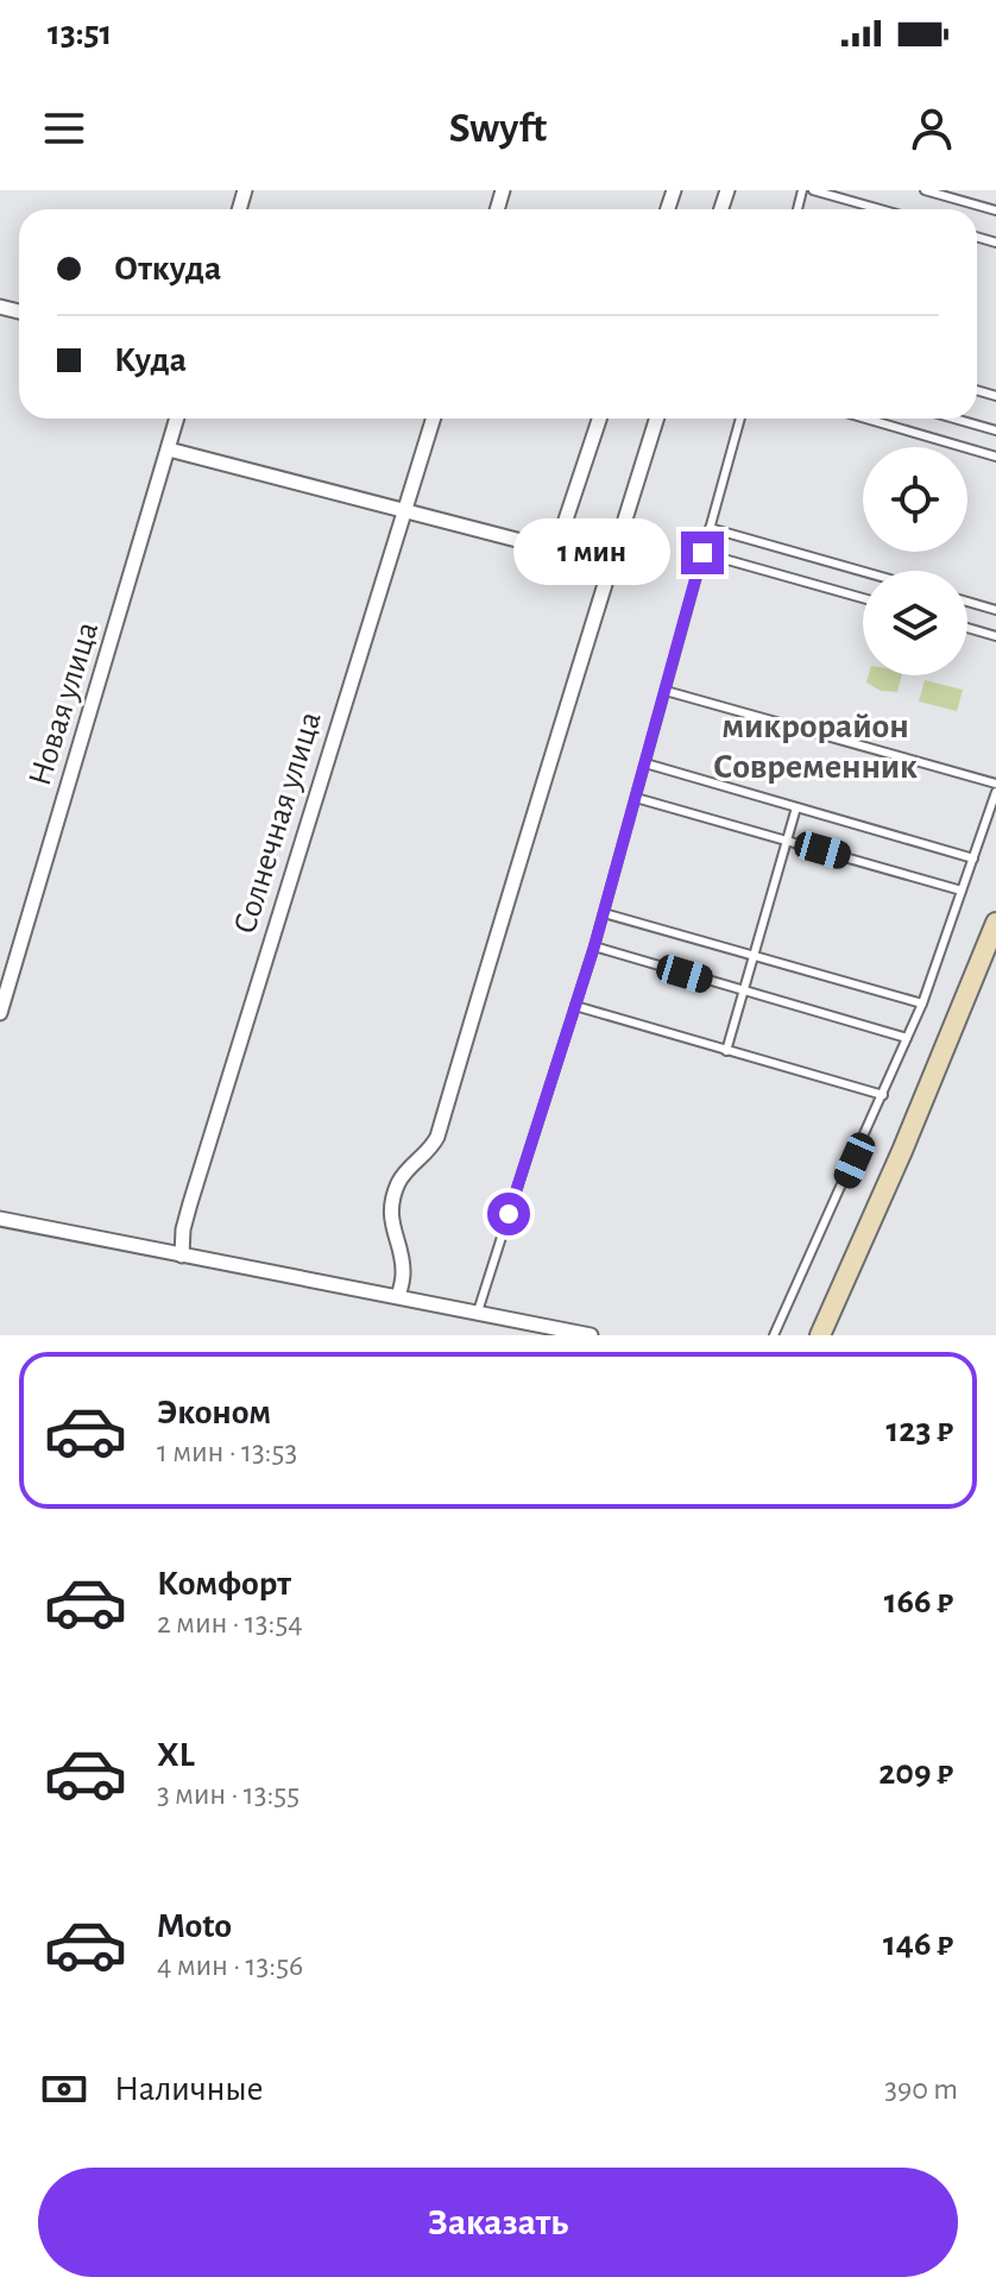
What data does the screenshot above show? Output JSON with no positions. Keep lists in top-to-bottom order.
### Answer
{
  "streets": {
    "street": ["Новая улица", "Солнечная улица"]
  },
  "districts": ["микрорайон Современник"],
  "page": {
    "status": "13:51",
    "header": "Swyft",
    "banner": ["Откуда", "Куда"],
    "bubble": "1 мин",
    "list": [
      {
        "name": "Эконом",
        "note": "1 мин · 13:53",
        "value": "123 ₽"
      },
      {
        "name": "Комфорт",
        "note": "2 мин · 13:54",
        "value": "166 ₽"
      },
      {
        "name": "XL",
        "note": "3 мин · 13:55",
        "value": "209 ₽"
      },
      {
        "name": "Moto",
        "note": "4 мин · 13:56",
        "value": "146 ₽"
      }
    ],
    "pay": ["Наличные", "390 m"],
    "buttons": "Заказать"
  }
}
